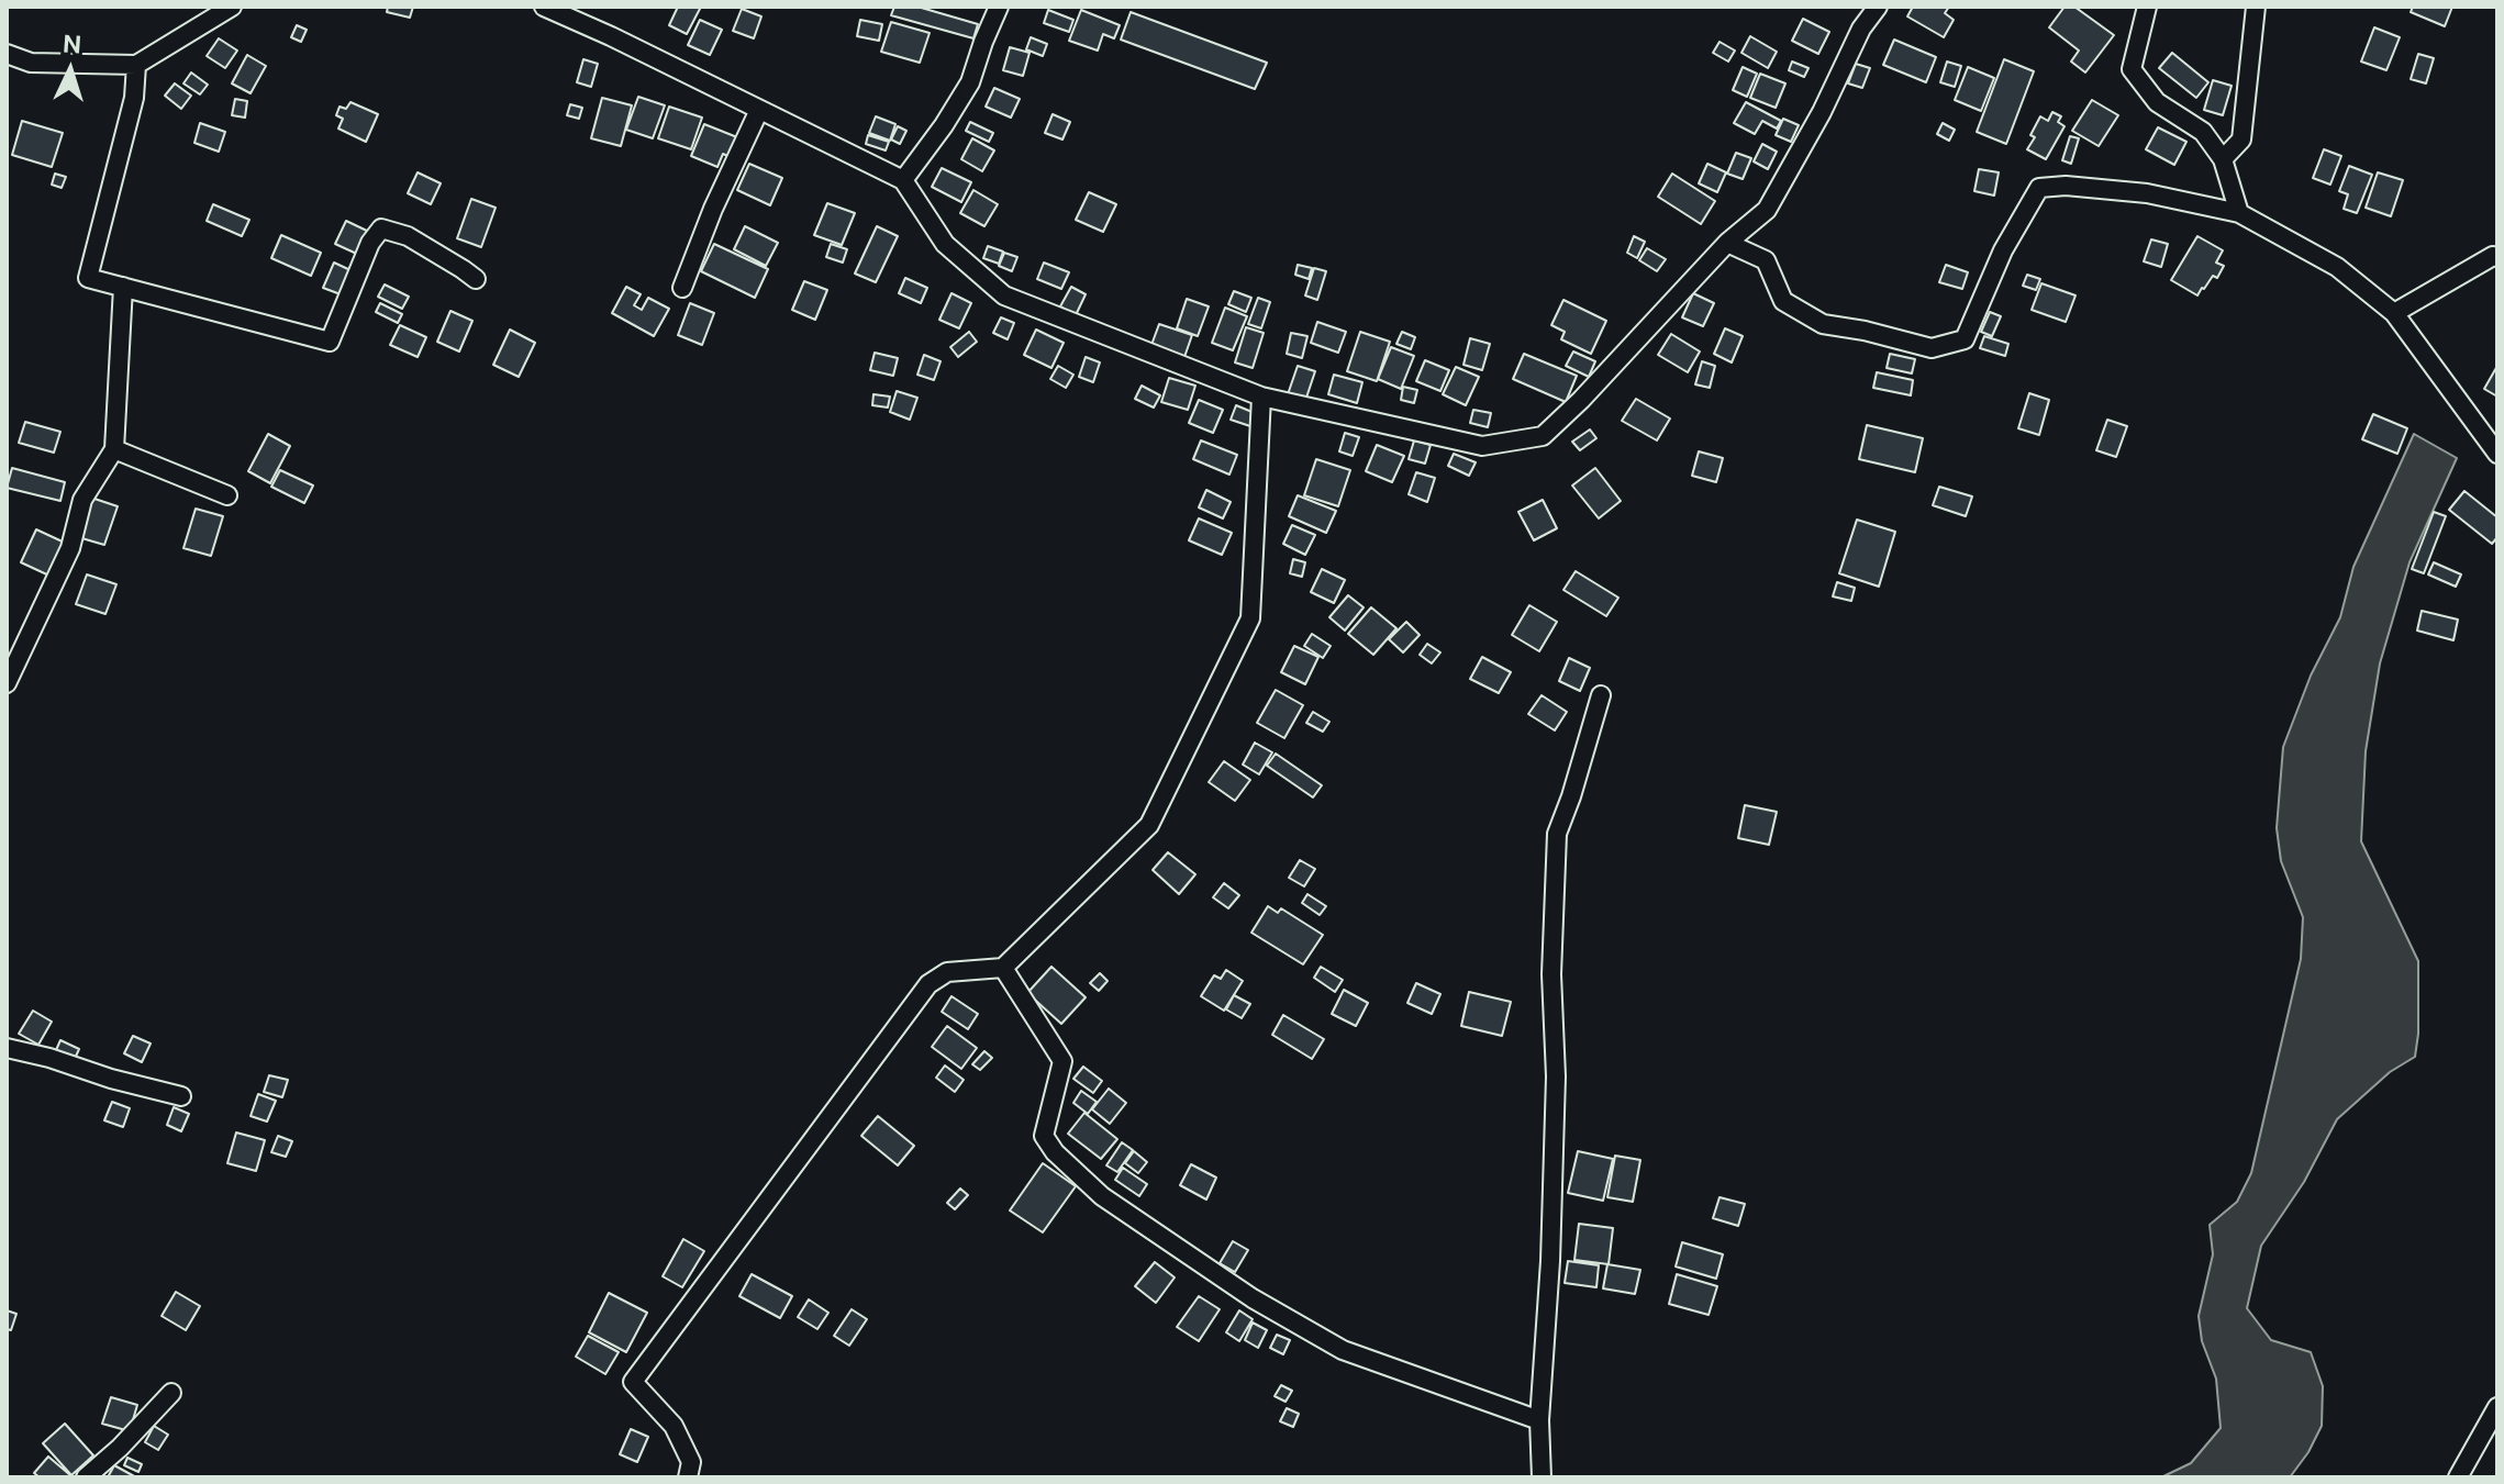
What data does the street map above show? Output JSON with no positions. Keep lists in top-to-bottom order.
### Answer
{
  "north": "top"
}
